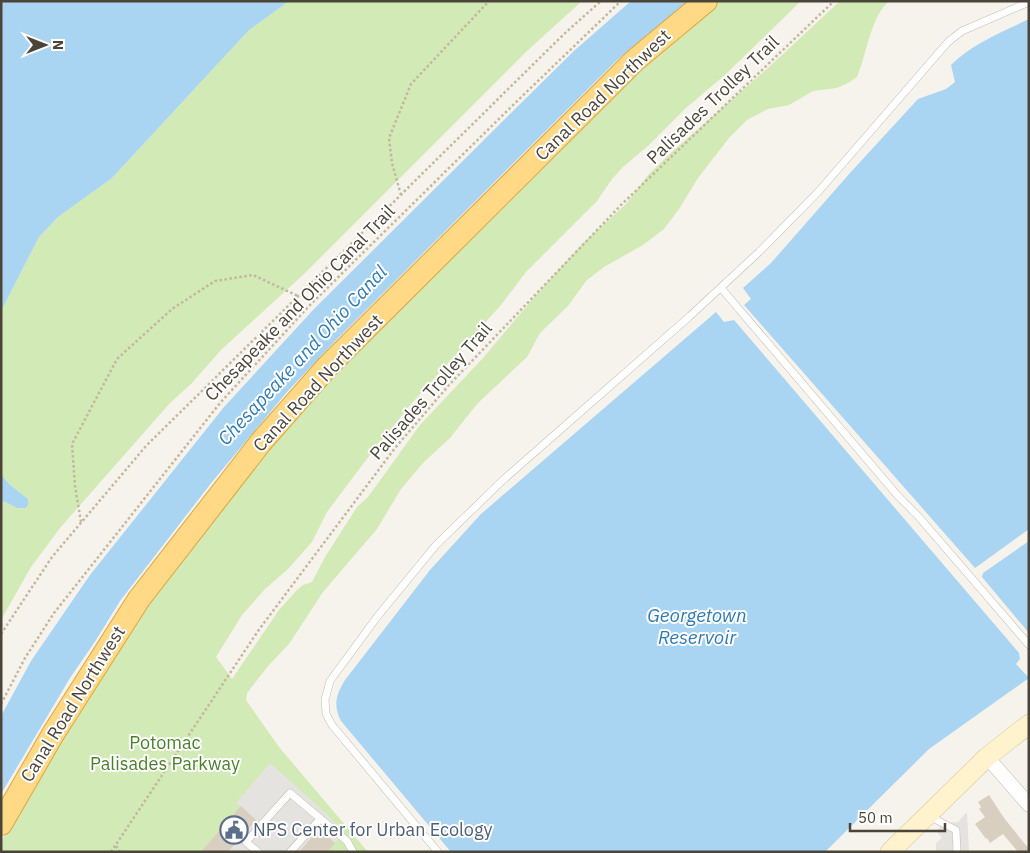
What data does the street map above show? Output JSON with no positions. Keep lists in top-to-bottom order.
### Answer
{
  "streets": {
    "highway": ["Canal Road Northwest"],
    "path": ["Palisades Trolley Trail", "Chesapeake and Ohio Canal Trail"]
  },
  "water": ["Chesapeake and Ohio Canal", "Georgetown Reservoir"],
  "parks": ["Potomac Palisades Parkway"],
  "places": {
    "public building": ["NPS Center for Urban Ecology"]
  },
  "scale_bar": "50 m",
  "north": "right"
}
